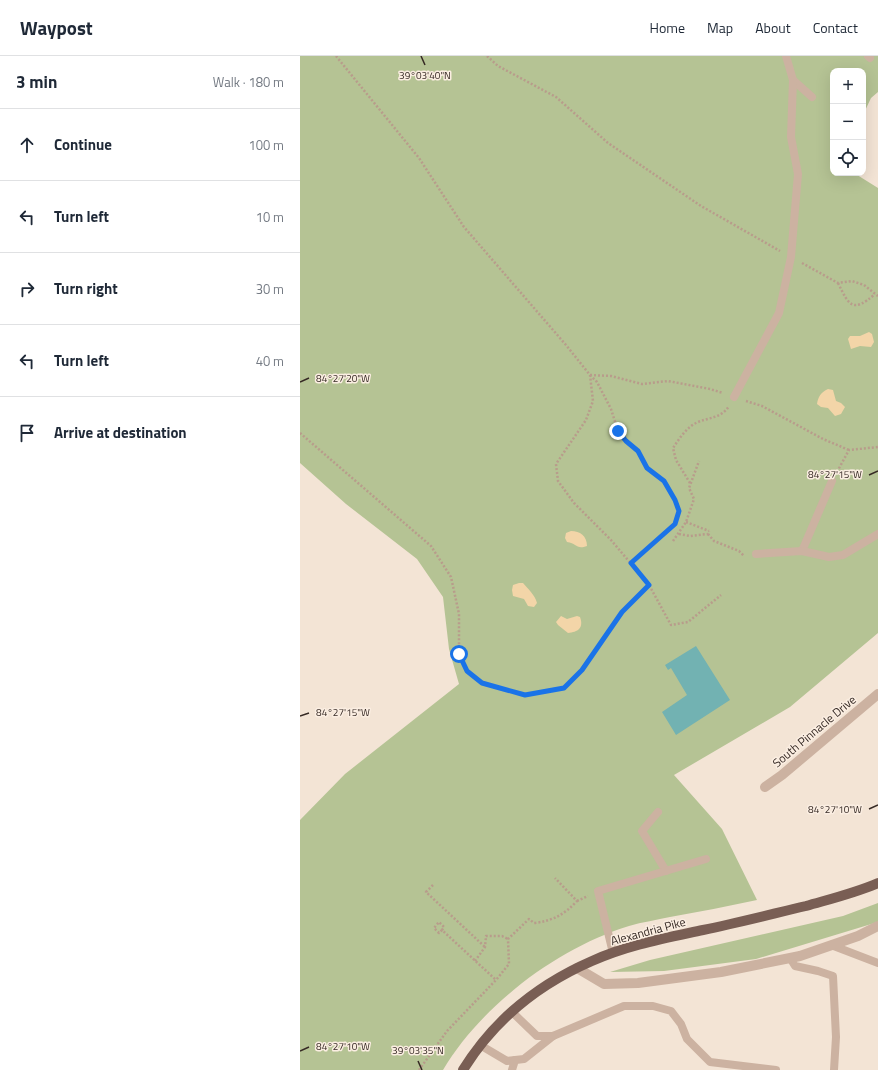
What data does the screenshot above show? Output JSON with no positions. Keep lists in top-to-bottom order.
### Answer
{
  "streets": {
    "main road": ["Alexandria Pike"],
    "street": ["South Pinnacle Drive"]
  },
  "page": {
    "header": "Waypost",
    "nav": [
      "Home",
      "Map",
      "About",
      "Contact"
    ],
    "heading": ["3 min", "Walk · 180 m"],
    "map_buttons": ["+", "−"],
    "list": [
      ["Continue", "100 m"],
      ["Turn left", "10 m"],
      ["Turn right", "30 m"],
      ["Turn left", "40 m"],
      "Arrive at destination"
    ]
  },
  "coordinates": [
    "39°03'40\"N",
    "84°27'20\"W",
    "84°27'15\"W",
    "84°27'10\"W",
    "39°03'35\"N"
  ]
}
